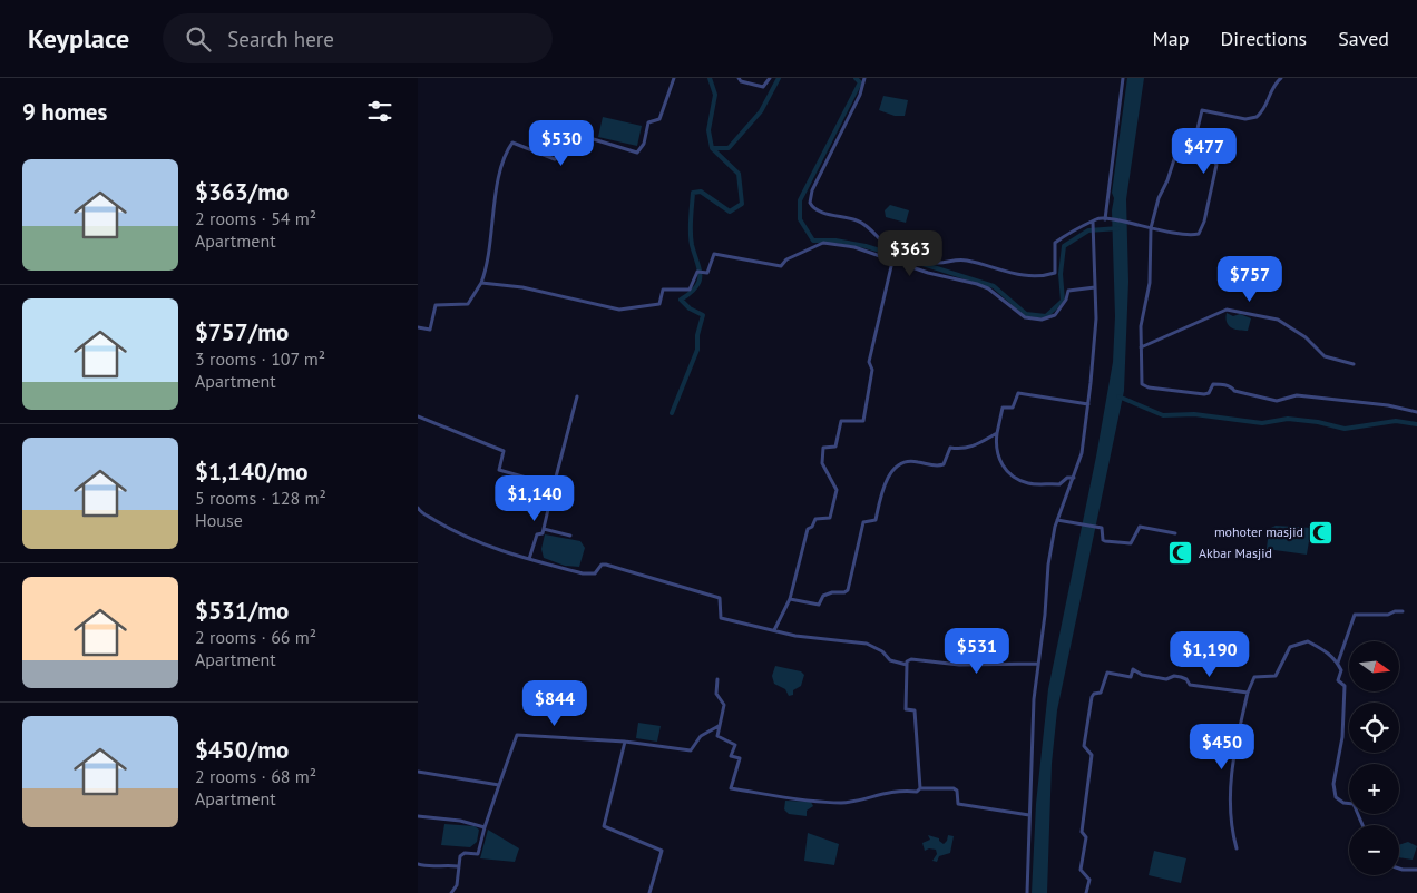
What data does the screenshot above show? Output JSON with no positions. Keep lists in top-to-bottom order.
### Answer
{
  "places": {
    "mosque": ["mohoter masjid", "Akbar Masjid"]
  },
  "north": "right",
  "page": {
    "header": "Keyplace",
    "search": "Search here",
    "nav": ["Map", "Directions", "Saved"],
    "heading": "9 homes",
    "price": [
      "$530",
      "$477",
      "$363",
      "$757",
      "$1,140",
      "$531",
      "$1,190",
      "$844",
      "$450"
    ],
    "list": [
      {
        "name": "$363/mo",
        "note": "2 rooms · 54 m² · Apartment"
      },
      {
        "name": "$757/mo",
        "note": "3 rooms · 107 m² · Apartment"
      },
      {
        "name": "$1,140/mo",
        "note": "5 rooms · 128 m² · House"
      },
      {
        "name": "$531/mo",
        "note": "2 rooms · 66 m² · Apartment"
      },
      {
        "name": "$450/mo",
        "note": "2 rooms · 68 m² · Apartment"
      }
    ],
    "map_buttons": ["+", "−"]
  }
}
